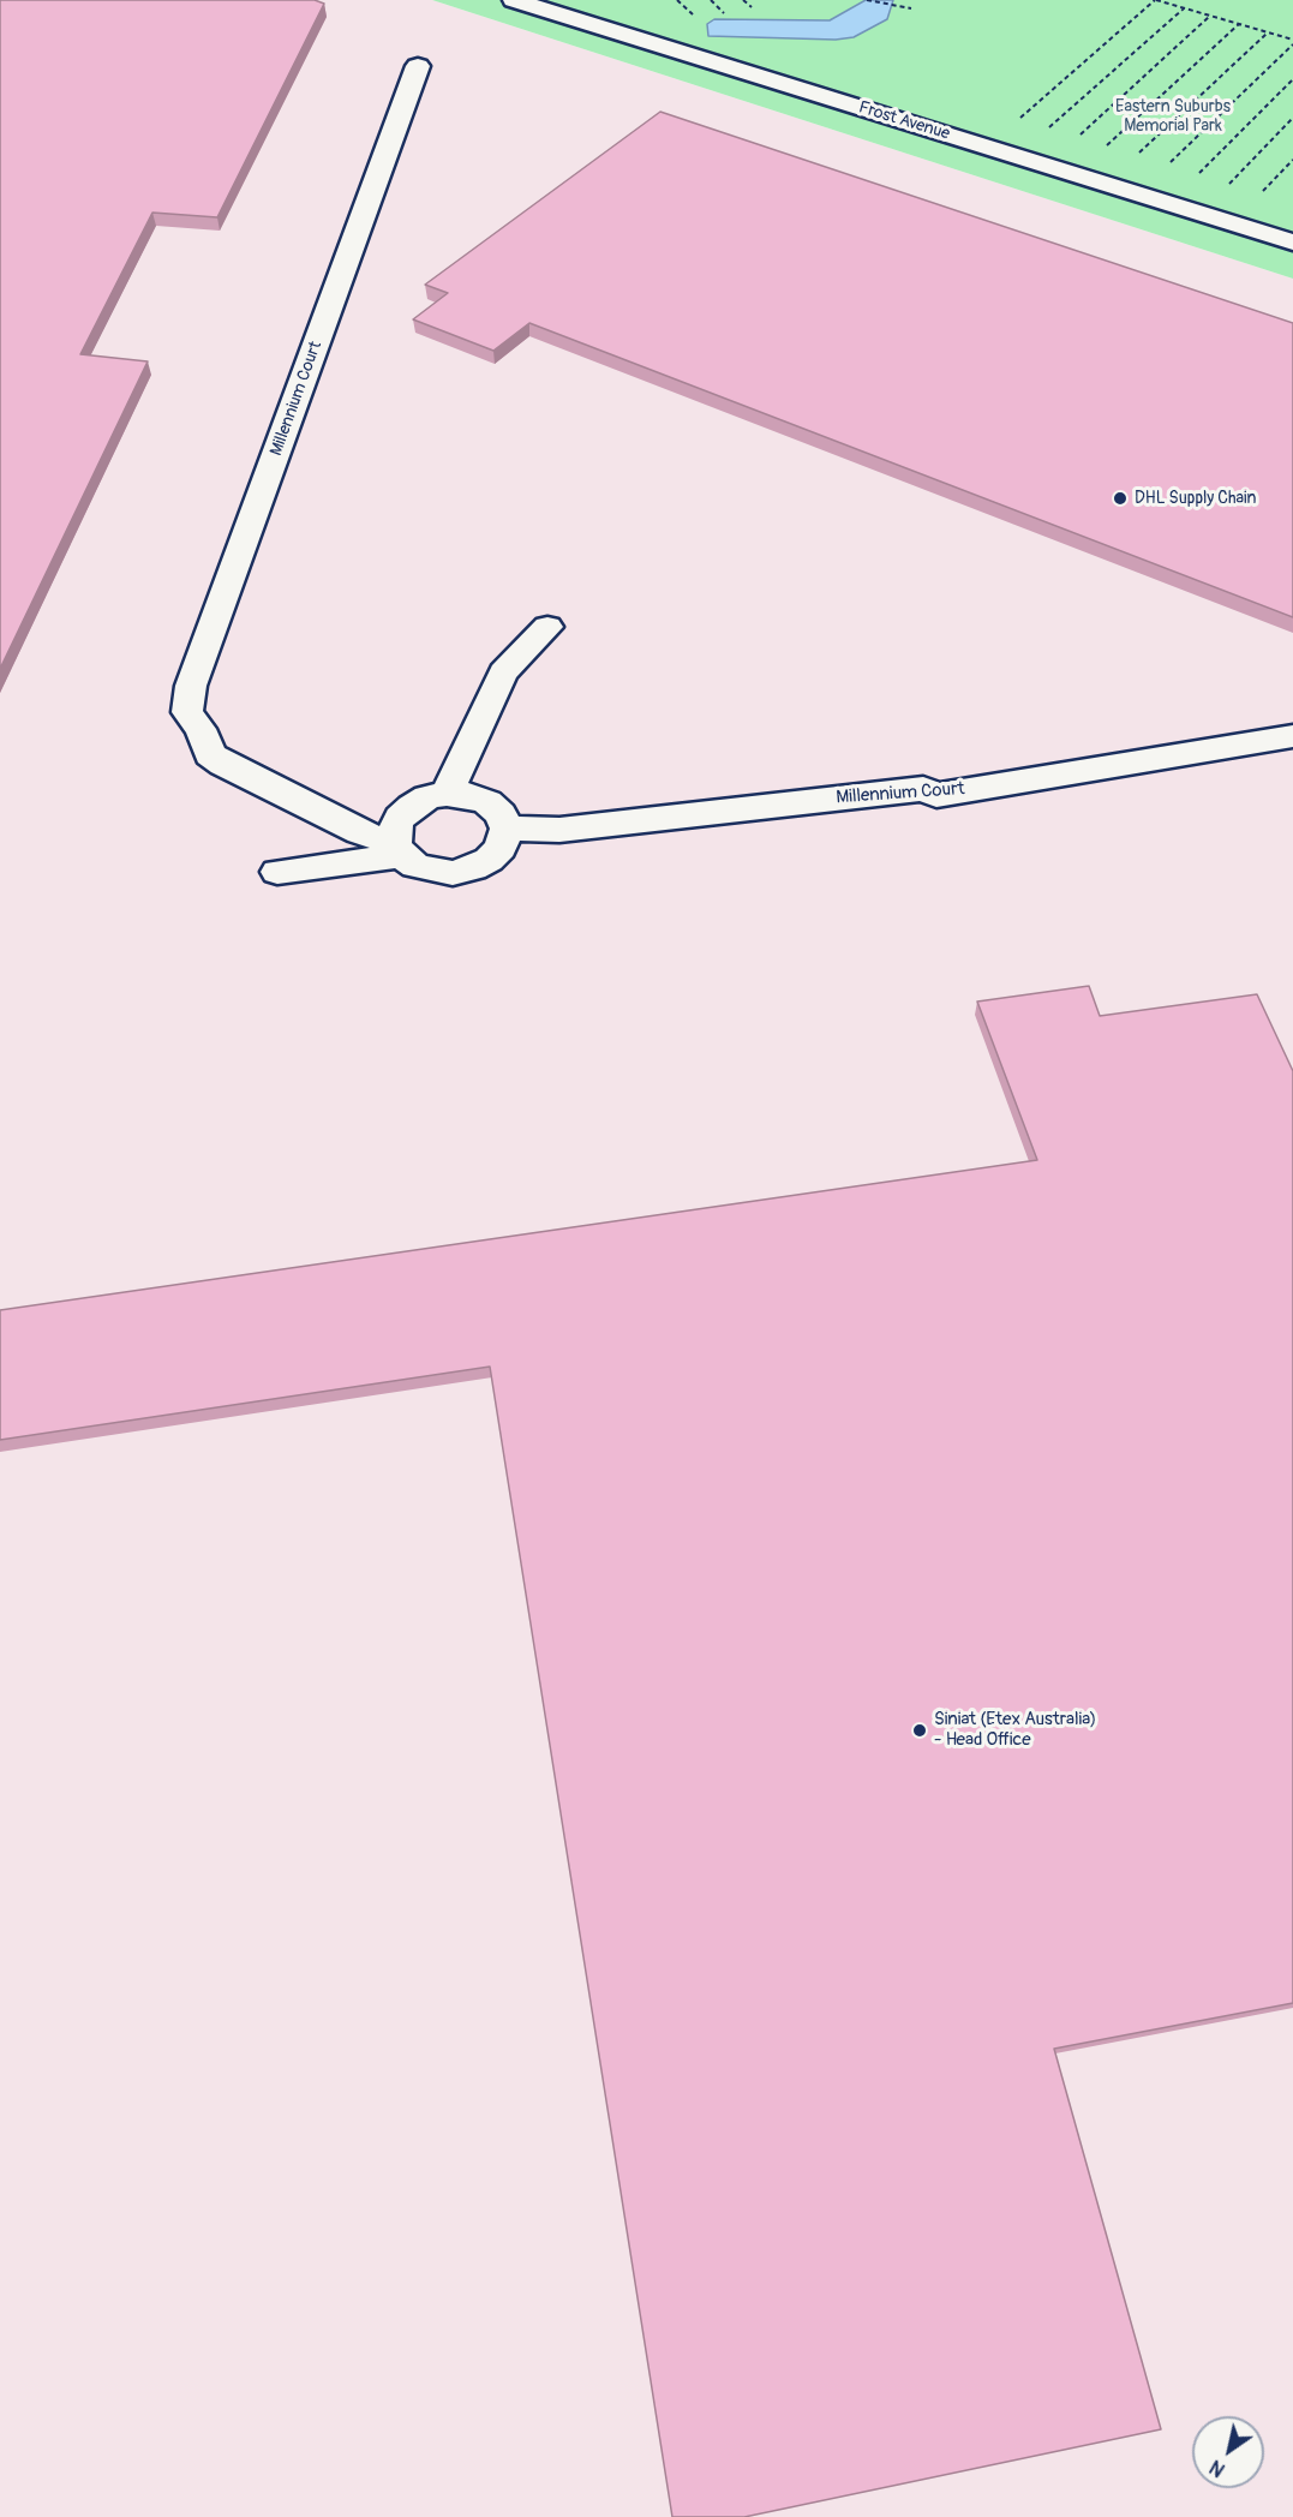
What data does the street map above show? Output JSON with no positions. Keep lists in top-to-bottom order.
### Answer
{
  "streets": {
    "lane": ["Frost Avenue", "Millennium Court"]
  },
  "parks": ["Eastern Suburbs Memorial Park"],
  "places": ["DHL Supply Chain", "Siniat (Etex Australia) - Head Office"],
  "north": "bottom left"
}
